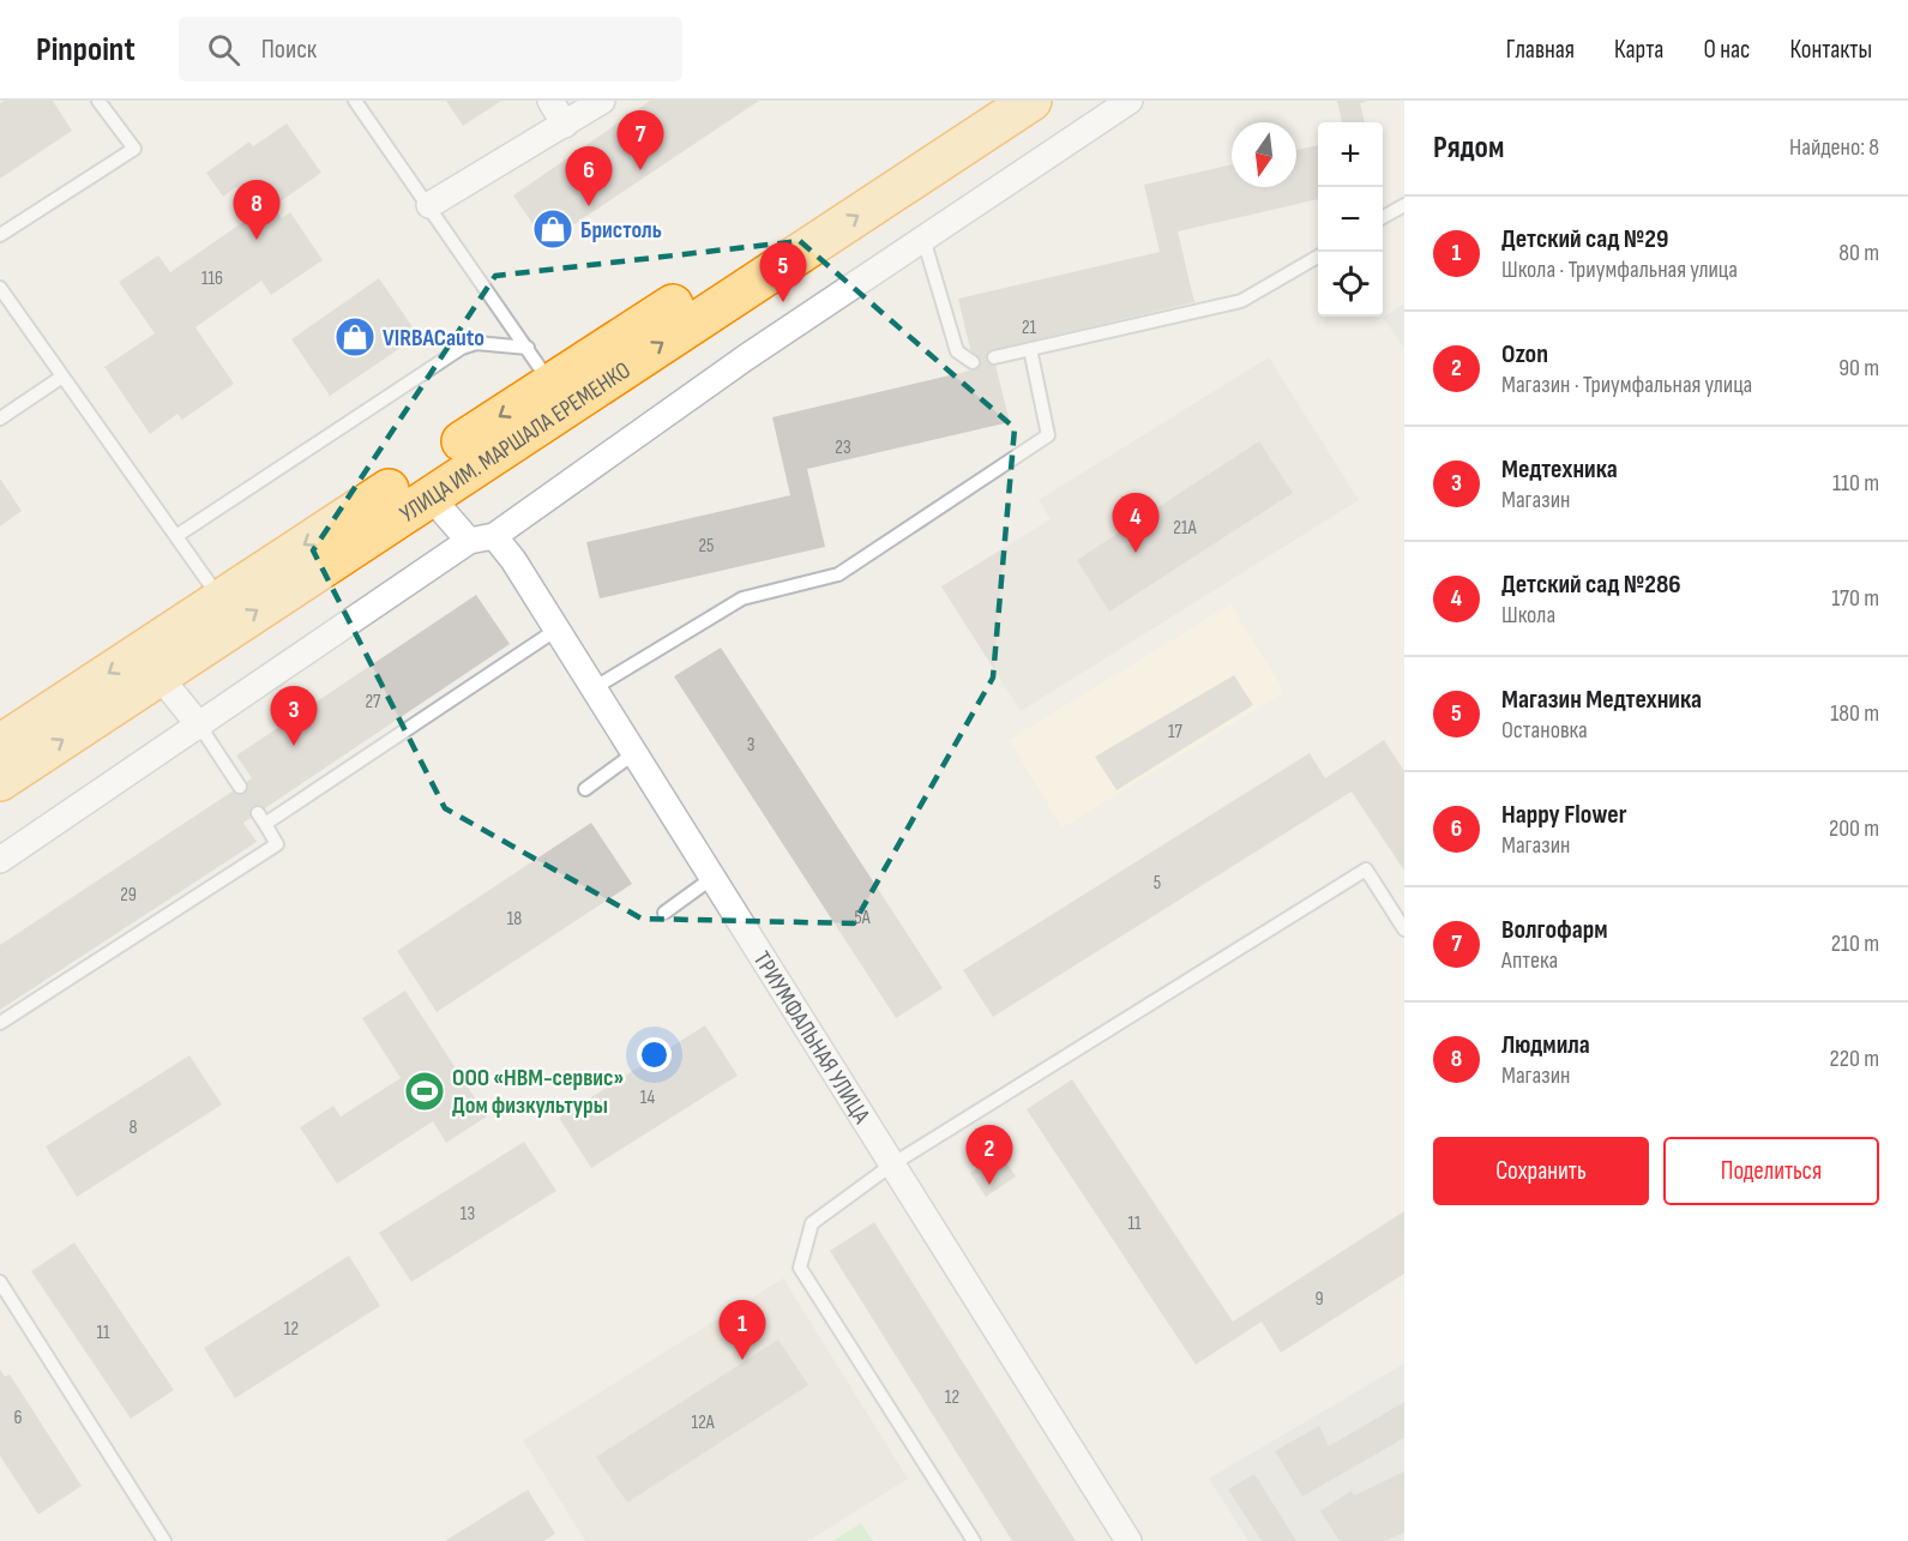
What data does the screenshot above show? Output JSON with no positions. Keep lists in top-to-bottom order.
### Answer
{
  "streets": {
    "highway": ["УЛИЦА ИМ. МАРШАЛА ЕРЕМЕНКО"],
    "street": ["ТРИУМФАЛЬНАЯ УЛИЦА"]
  },
  "places": {
    "shop": ["Бристоль", "VIRBACauto"],
    "sports": ["ООО «НВМ-сервис» Дом физкультуры"]
  },
  "house_numbers": [
    "116",
    "21",
    "23",
    "21А",
    "25",
    "27",
    "17",
    "3",
    "5",
    "29",
    "5А",
    "18",
    "14",
    "8",
    "13",
    "11",
    "9",
    "12",
    "11",
    "12",
    "6",
    "12А"
  ],
  "north": "bottom",
  "page": {
    "header": "Pinpoint",
    "search": "Поиск",
    "nav": [
      "Главная",
      "Карта",
      "О нас",
      "Контакты"
    ],
    "heading": ["Рядом", "Найдено: 8"],
    "pins": [
      "7",
      "6",
      "8",
      "5",
      "4",
      "3",
      "2",
      "1"
    ],
    "map_buttons": ["+", "−"],
    "list": [
      {
        "mark": "1",
        "name": "Детский сад №29",
        "note": "Школа · Триумфальная улица",
        "value": "80 m"
      },
      {
        "mark": "2",
        "name": "Ozon",
        "note": "Магазин · Триумфальная улица",
        "value": "90 m"
      },
      {
        "mark": "3",
        "name": "Медтехника",
        "note": "Магазин",
        "value": "110 m"
      },
      {
        "mark": "4",
        "name": "Детский сад №286",
        "note": "Школа",
        "value": "170 m"
      },
      {
        "mark": "5",
        "name": "Магазин Медтехника",
        "note": "Остановка",
        "value": "180 m"
      },
      {
        "mark": "6",
        "name": "Happy Flower",
        "note": "Магазин",
        "value": "200 m"
      },
      {
        "mark": "7",
        "name": "Волгофарм",
        "note": "Аптека",
        "value": "210 m"
      },
      {
        "mark": "8",
        "name": "Людмила",
        "note": "Магазин",
        "value": "220 m"
      }
    ],
    "buttons": ["Сохранить", "Поделиться"]
  }
}
